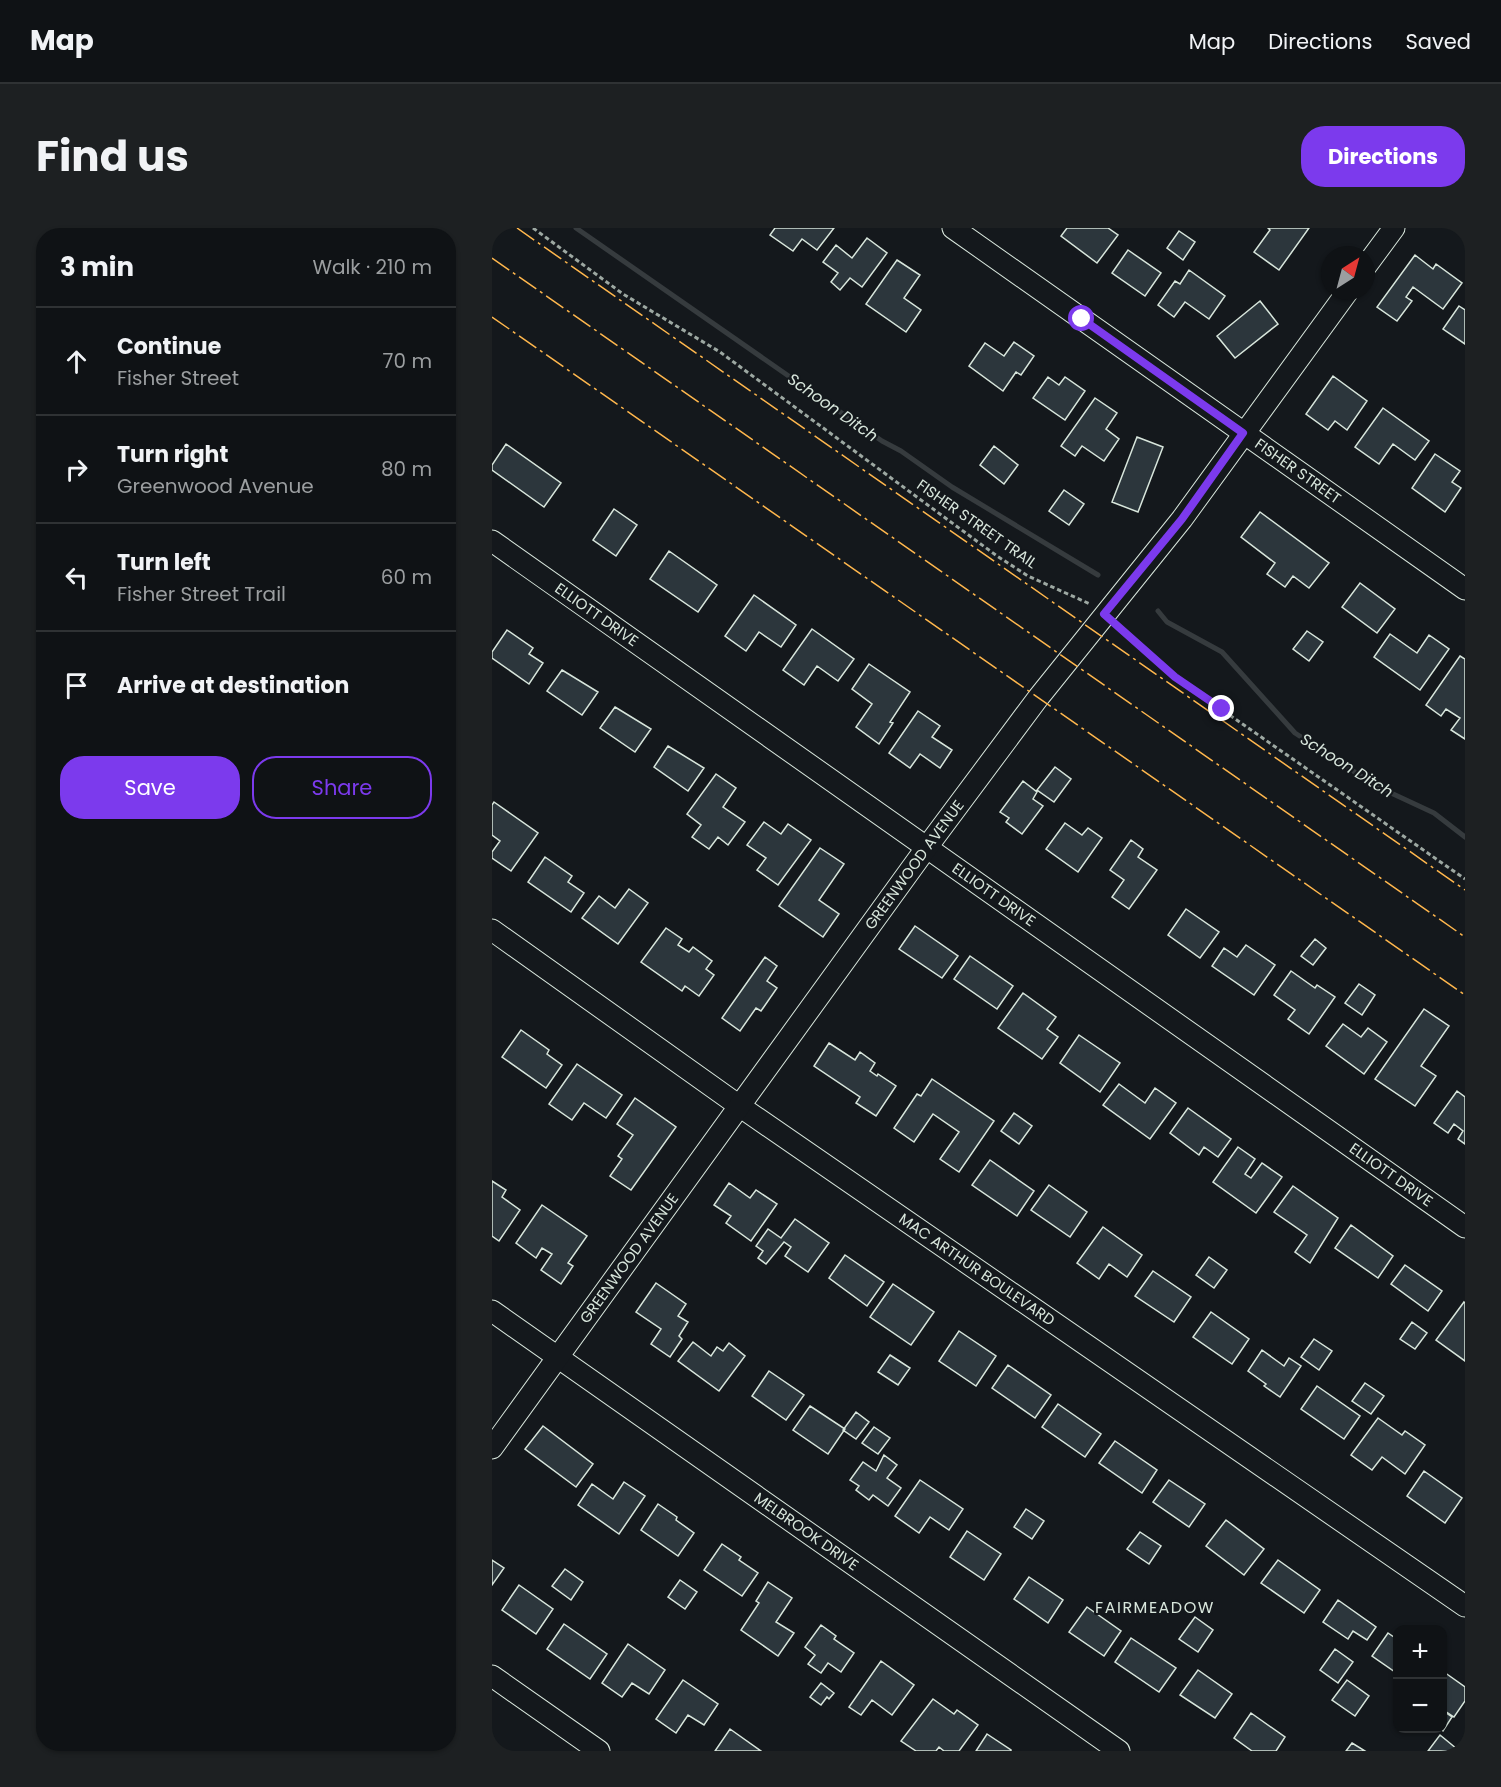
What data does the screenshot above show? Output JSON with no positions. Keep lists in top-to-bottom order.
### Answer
{
  "streets": {
    "street": [
      "FISHER STREET",
      "ELLIOTT DRIVE",
      "GREENWOOD AVENUE",
      "MAC ARTHUR BOULEVARD",
      "MELBROOK DRIVE"
    ],
    "path": ["FISHER STREET TRAIL"]
  },
  "crossings": [
    ["FISHER STREET", "GREENWOOD AVENUE"],
    ["FISHER STREET TRAIL", "GREENWOOD AVENUE"],
    ["ELLIOTT DRIVE", "GREENWOOD AVENUE"],
    ["GREENWOOD AVENUE", "MAC ARTHUR BOULEVARD"],
    ["GREENWOOD AVENUE", "MELBROOK DRIVE"]
  ],
  "districts": ["FAIRMEADOW"],
  "water": ["Schoon Ditch"],
  "north": "top right",
  "page": {
    "header": "Map",
    "nav": ["Map", "Directions", "Saved"],
    "title": "Find us",
    "buttons": [
      "Directions",
      ["Save", "Share"]
    ],
    "heading": ["3 min", "Walk · 210 m"],
    "list": [
      ["Continue", "Fisher Street", "70 m"],
      ["Turn right", "Greenwood Avenue", "80 m"],
      ["Turn left", "Fisher Street Trail", "60 m"],
      "Arrive at destination"
    ],
    "map_buttons": ["+", "−"]
  }
}
